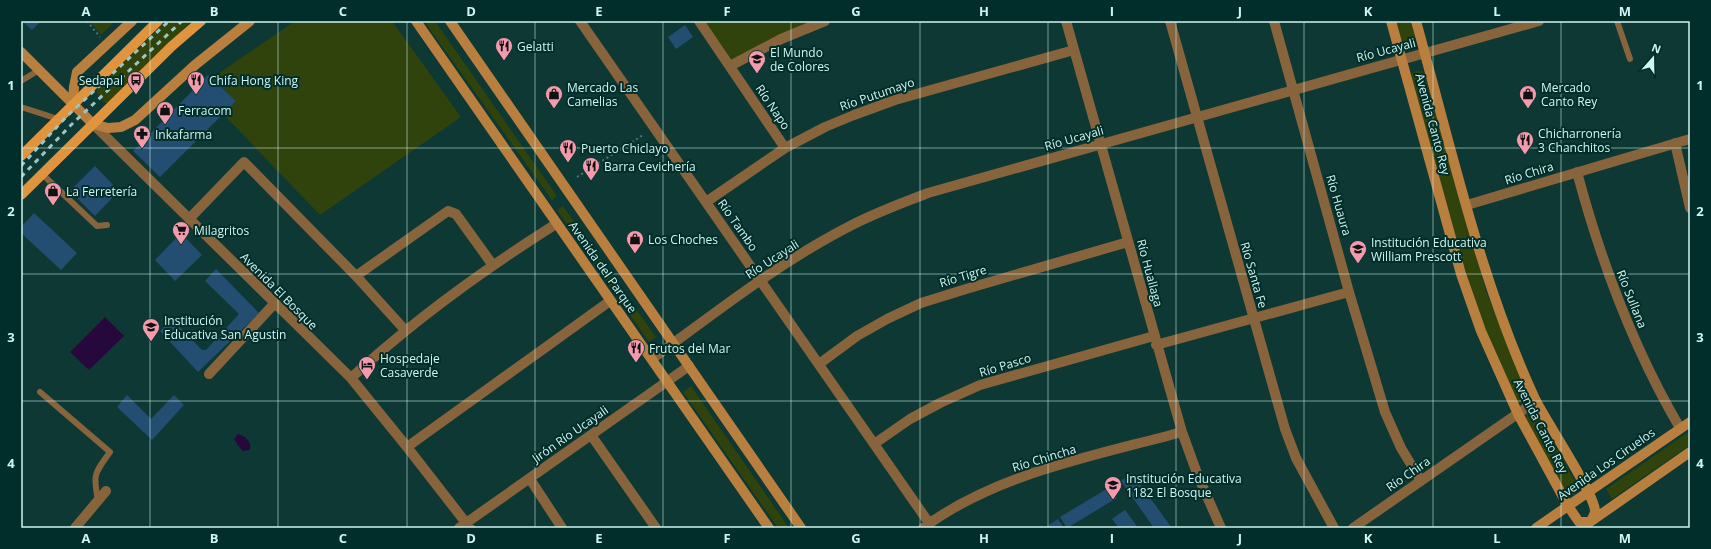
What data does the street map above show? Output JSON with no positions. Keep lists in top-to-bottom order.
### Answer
{
  "streets": {
    "main road": [
      "Avenida Canto Rey",
      "Avenida del Parque",
      "Avenida El Bosque",
      "Avenida Los Ciruelos"
    ],
    "street": [
      "Río Ucayali",
      "Río Putumayo",
      "Río Napo",
      "Río Chira",
      "Río Huaura",
      "Río Tambo",
      "Río Huallaga",
      "Río Santa Fe",
      "Río Tigre",
      "Río Sullana",
      "Río Pasco",
      "Jirón Río Ucayali",
      "Río Chincha"
    ]
  },
  "crossings": [
    ["Río Ucayali", "Avenida Canto Rey"],
    ["Río Ucayali", "Río Huaura"],
    ["Río Ucayali", "Río Tambo"],
    ["Río Ucayali", "Avenida del Parque"],
    ["Río Ucayali", "Río Huallaga"],
    ["Río Ucayali", "Río Santa Fe"],
    ["Río Putumayo", "Río Napo"],
    ["Río Putumayo", "Río Tambo"],
    ["Río Putumayo", "Río Huallaga"],
    ["Avenida Canto Rey", "Río Chira"],
    ["Avenida Canto Rey", "Avenida Los Ciruelos"],
    ["Río Chira", "Río Huaura"],
    ["Río Chira", "Río Sullana"],
    ["Río Huaura", "Río Pasco"],
    ["Río Tambo", "Río Tigre"],
    ["Río Tambo", "Río Pasco"],
    ["Río Tambo", "Río Chincha"],
    ["Avenida del Parque", "Jirón Río Ucayali"],
    ["Río Huallaga", "Río Tigre"],
    ["Río Huallaga", "Río Pasco"],
    ["Río Huallaga", "Río Chincha"],
    ["Río Santa Fe", "Río Pasco"],
    ["Avenida El Bosque", "Jirón Río Ucayali"],
    ["Río Sullana", "Avenida Los Ciruelos"]
  ],
  "places": {
    "restaurant": [
      "Gelatti",
      "Chifa Hong King",
      "Chicharronería 3 Chanchitos",
      "Puerto Chiclayo",
      "Barra Cevichería",
      "Frutos del Mar"
    ],
    "school or university": [
      "El Mundo de Colores",
      "Institución Educativa William Prescott",
      "Institución Educativa San Agustin",
      "Institución Educativa 1182 El Bosque"
    ],
    "bus stop": ["Sedapal"],
    "shop": [
      "Mercado Las Camelias",
      "Mercado Canto Rey",
      "Ferracom",
      "La Ferretería",
      "Los Choches"
    ],
    "pharmacy": ["Inkafarma"],
    "supermarket": ["Milagritos"],
    "hotel": ["Hospedaje Casaverde"]
  },
  "north": "top",
  "grid": {
    "columns": [
      "A",
      "B",
      "C",
      "D",
      "E",
      "F",
      "G",
      "H",
      "I",
      "J",
      "K",
      "L",
      "M"
    ],
    "rows": [
      "1",
      "2",
      "3",
      "4"
    ]
  }
}
